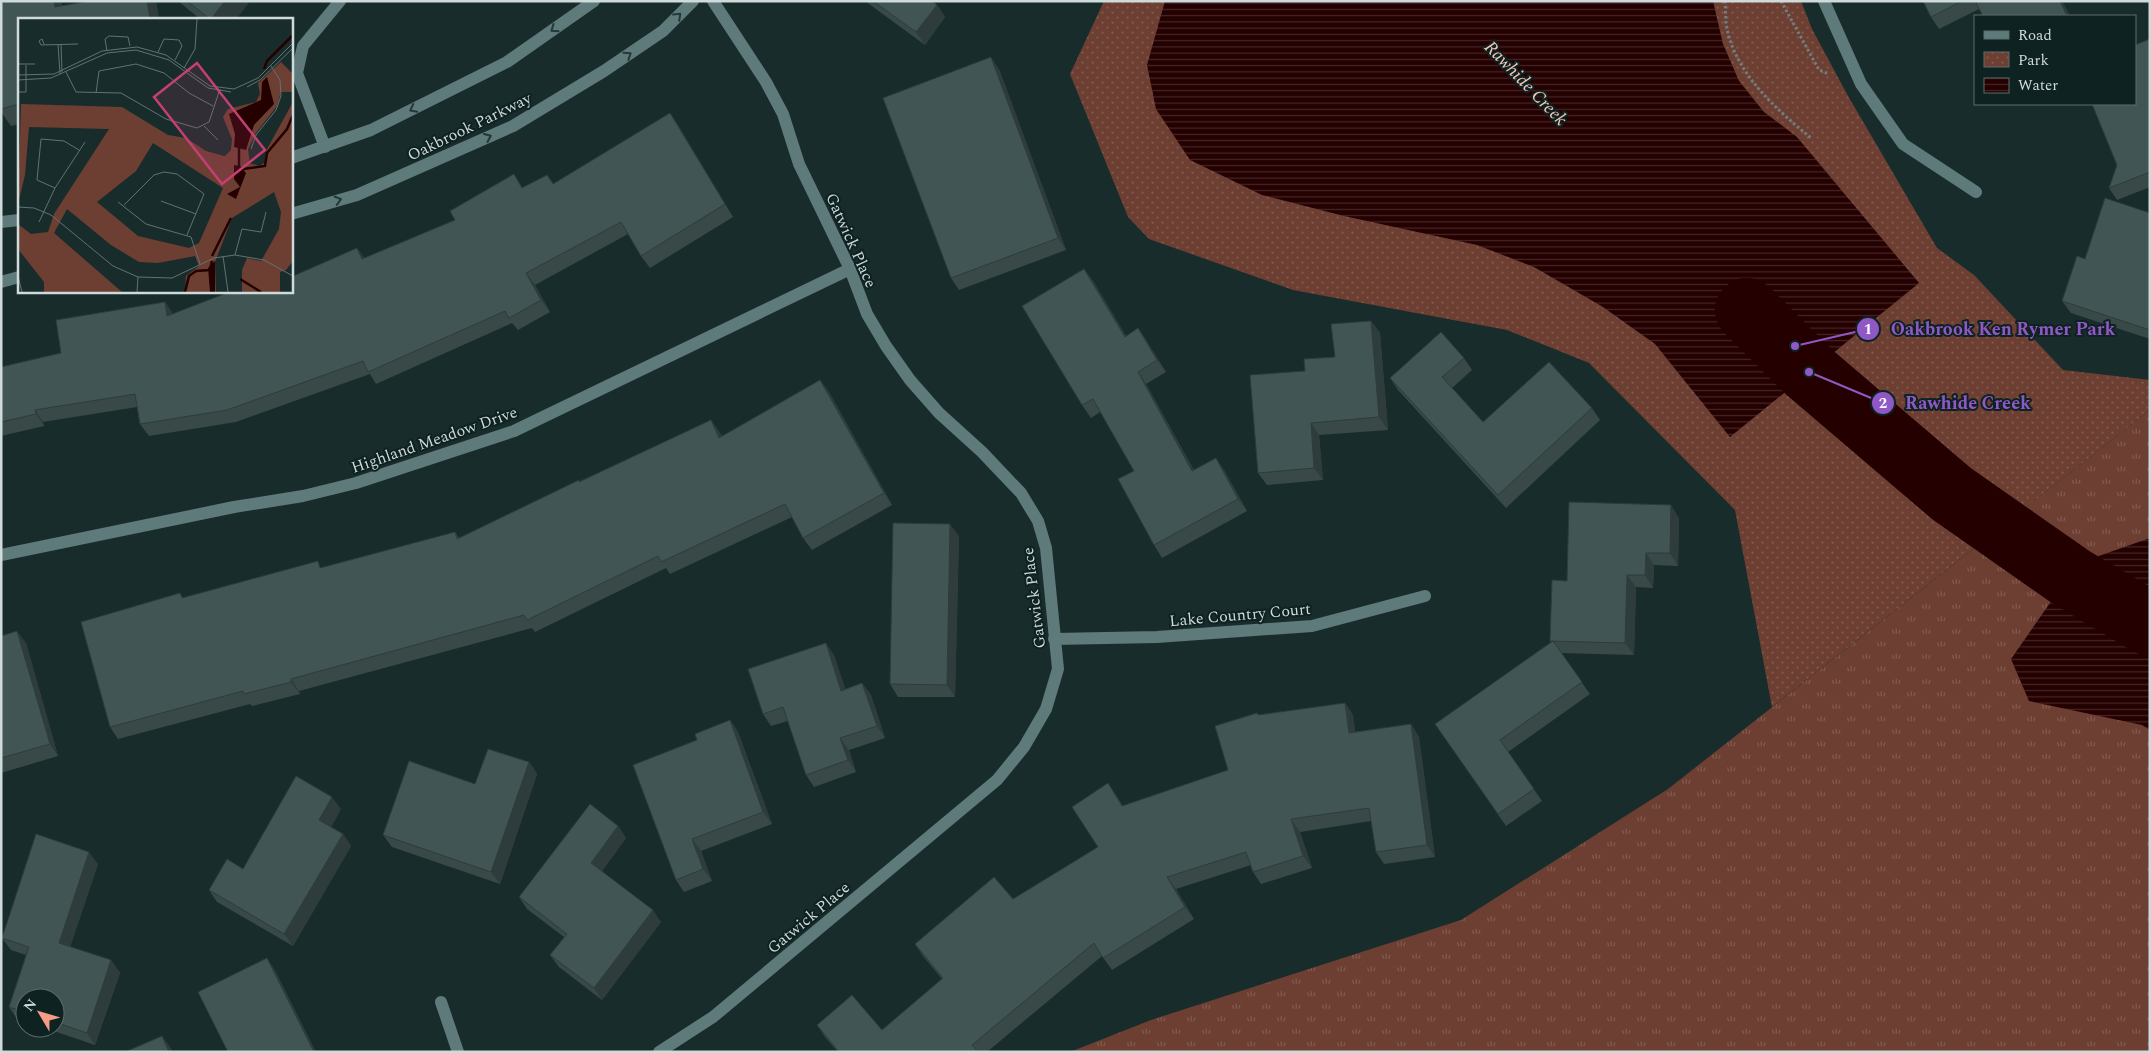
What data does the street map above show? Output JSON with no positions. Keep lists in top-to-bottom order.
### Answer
{
  "streets": {
    "street": [
      "Oakbrook Parkway",
      "Gatwick Place",
      "Highland Meadow Drive",
      "Lake Country Court"
    ]
  },
  "crossings": [
    ["Gatwick Place", "Highland Meadow Drive"],
    ["Gatwick Place", "Lake Country Court"]
  ],
  "water": ["Rawhide Creek"],
  "places": ["Oakbrook Ken Rymer Park", "Rawhide Creek"],
  "legend": ["Road", "Park", "Water"],
  "north": "top left"
}
